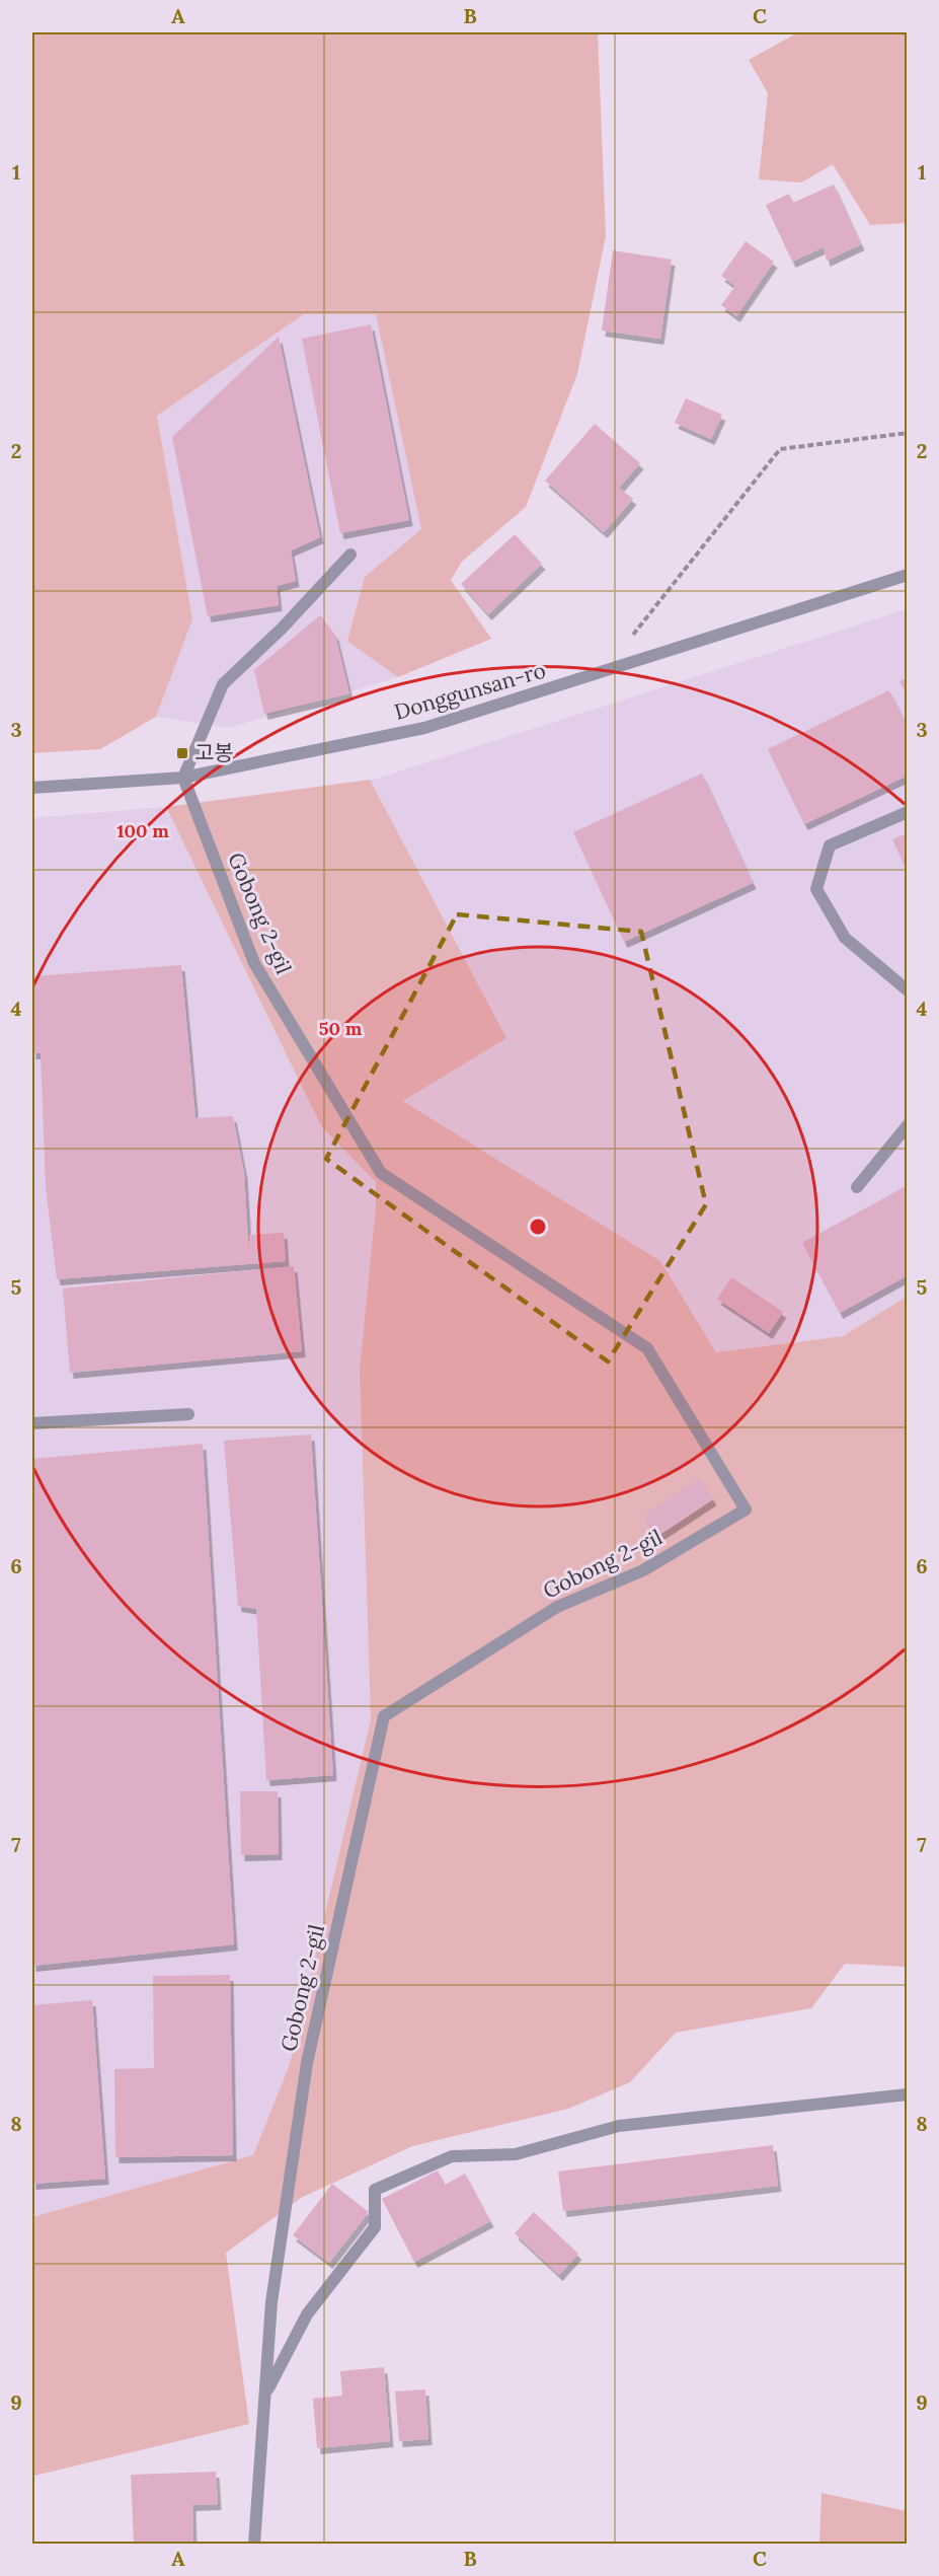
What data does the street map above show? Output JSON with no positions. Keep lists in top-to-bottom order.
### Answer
{
  "streets": {
    "street": ["Donggunsan-ro", "Gobong 2-gil"]
  },
  "crossings": [
    ["Donggunsan-ro", "Gobong 2-gil"]
  ],
  "places": {
    "transit": ["고봉"]
  },
  "grid": {
    "columns": ["A", "B", "C"],
    "rows": [
      "1",
      "2",
      "3",
      "4",
      "5",
      "6",
      "7",
      "8",
      "9"
    ]
  },
  "rings": ["100 m", "50 m"]
}
